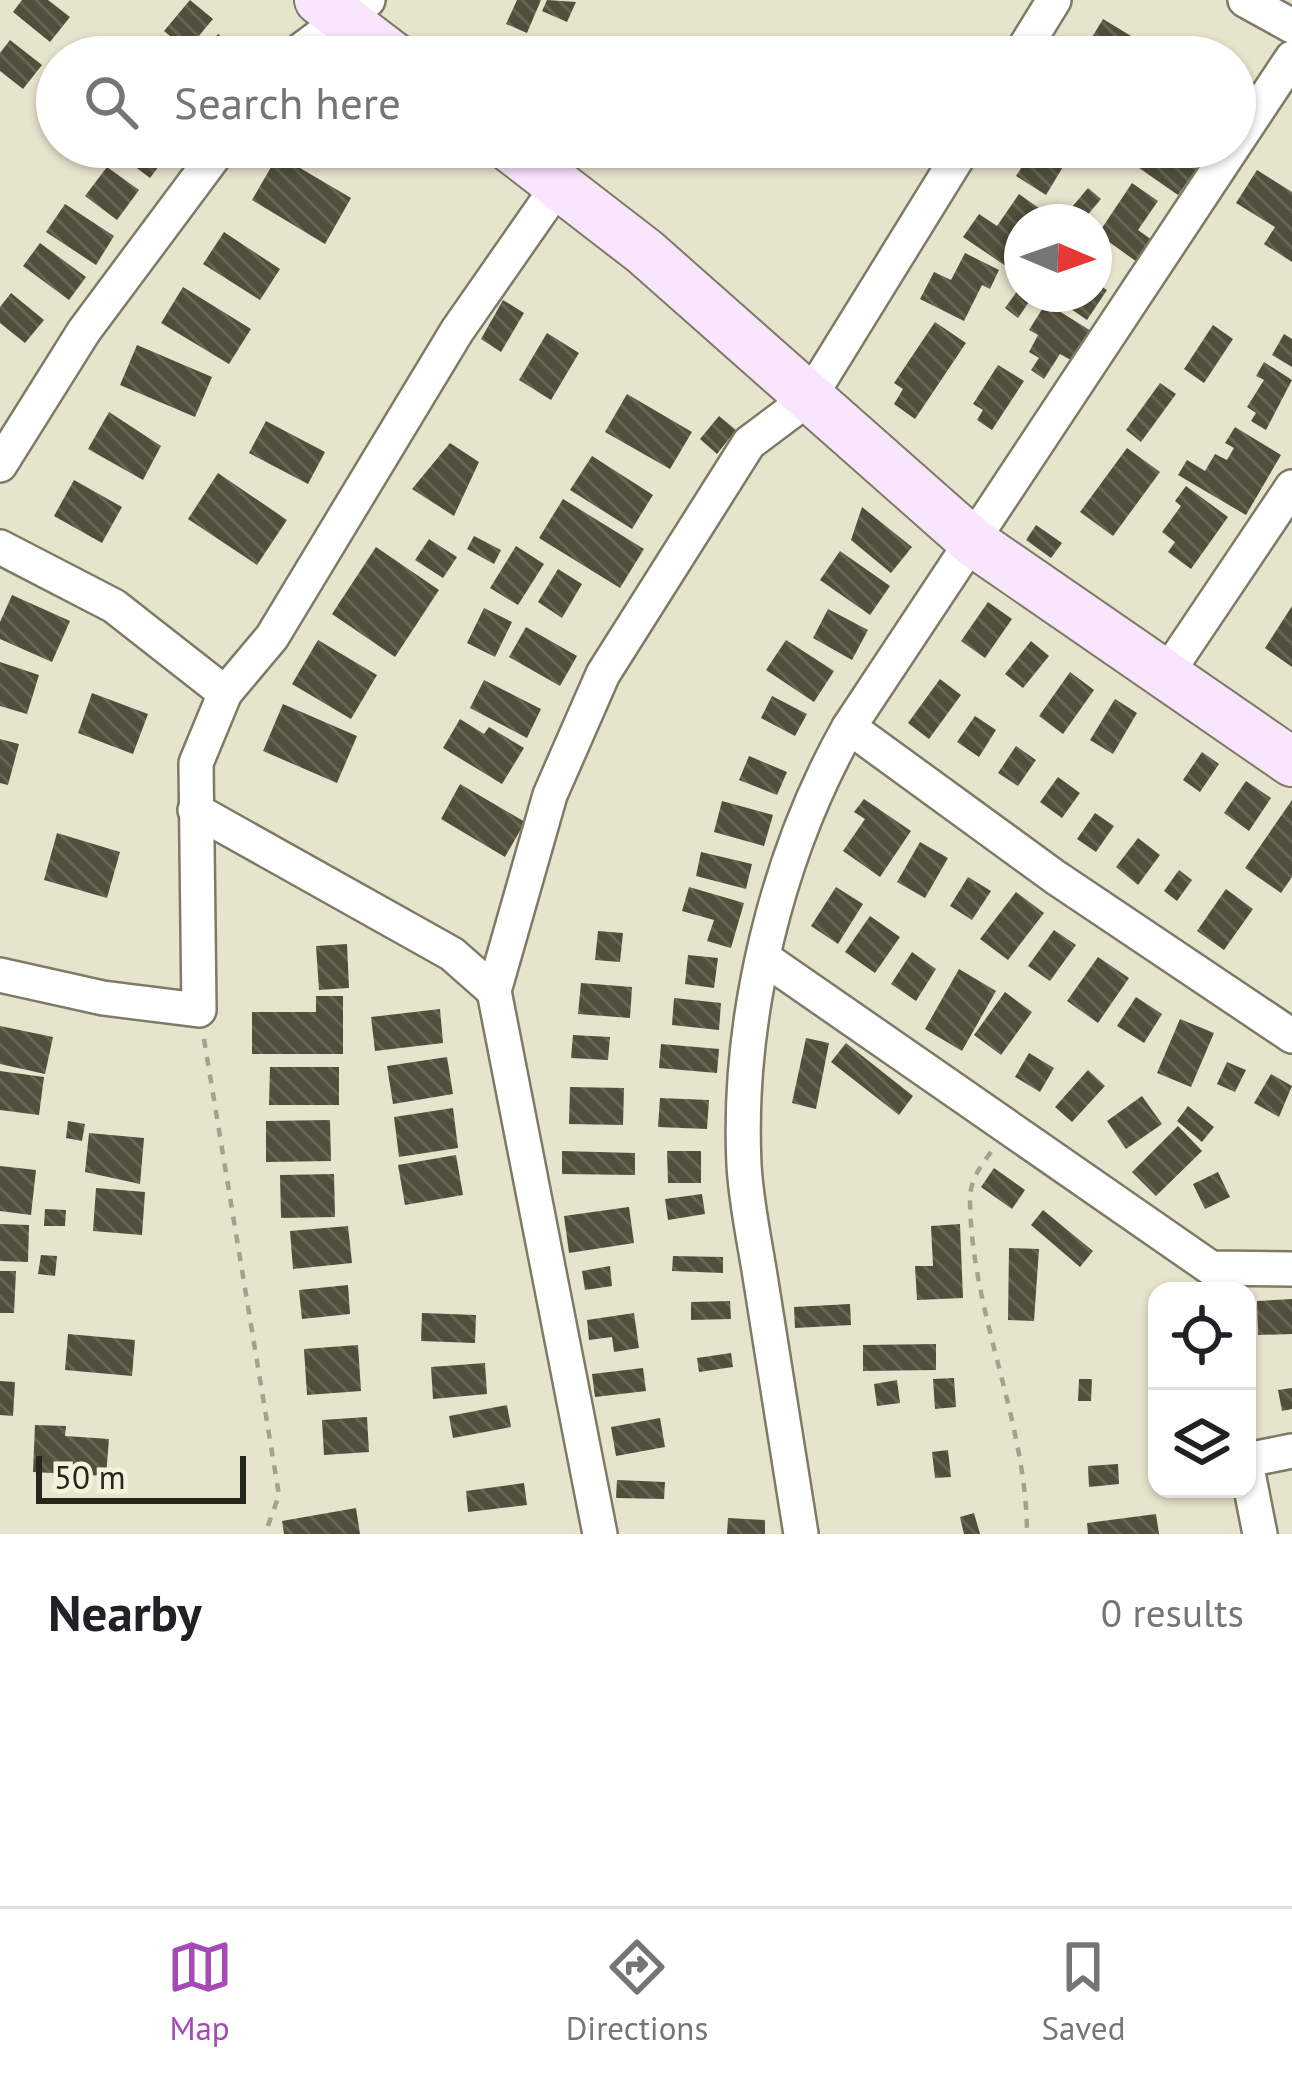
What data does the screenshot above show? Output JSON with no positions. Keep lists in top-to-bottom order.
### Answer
{
  "scale_bar": "50 m",
  "north": "right",
  "page": {
    "search": "Search here",
    "scale": "50 m",
    "heading": ["Nearby", "0 results"],
    "nav": ["Map", "Directions", "Saved"]
  }
}
